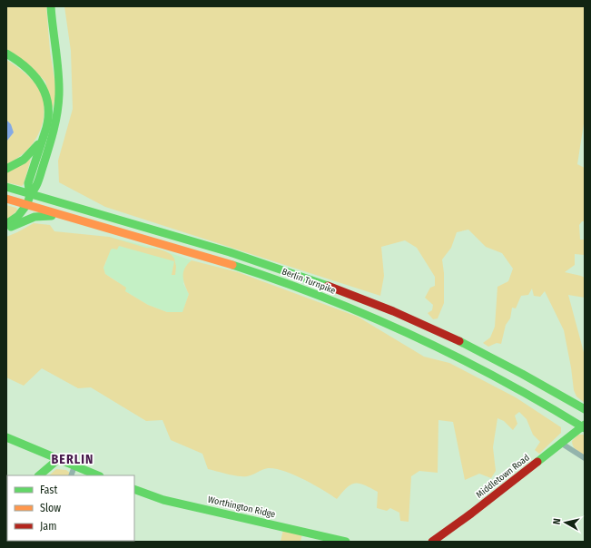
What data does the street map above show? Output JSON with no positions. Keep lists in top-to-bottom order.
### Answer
{
  "streets": {
    "main road": ["Berlin Turnpike", "Middletown Road", "Worthington Ridge"]
  },
  "crossings": [
    ["Berlin Turnpike", "Middletown Road"]
  ],
  "districts": ["BERLIN"],
  "legend": ["Fast", "Slow", "Jam"],
  "north": "left"
}
